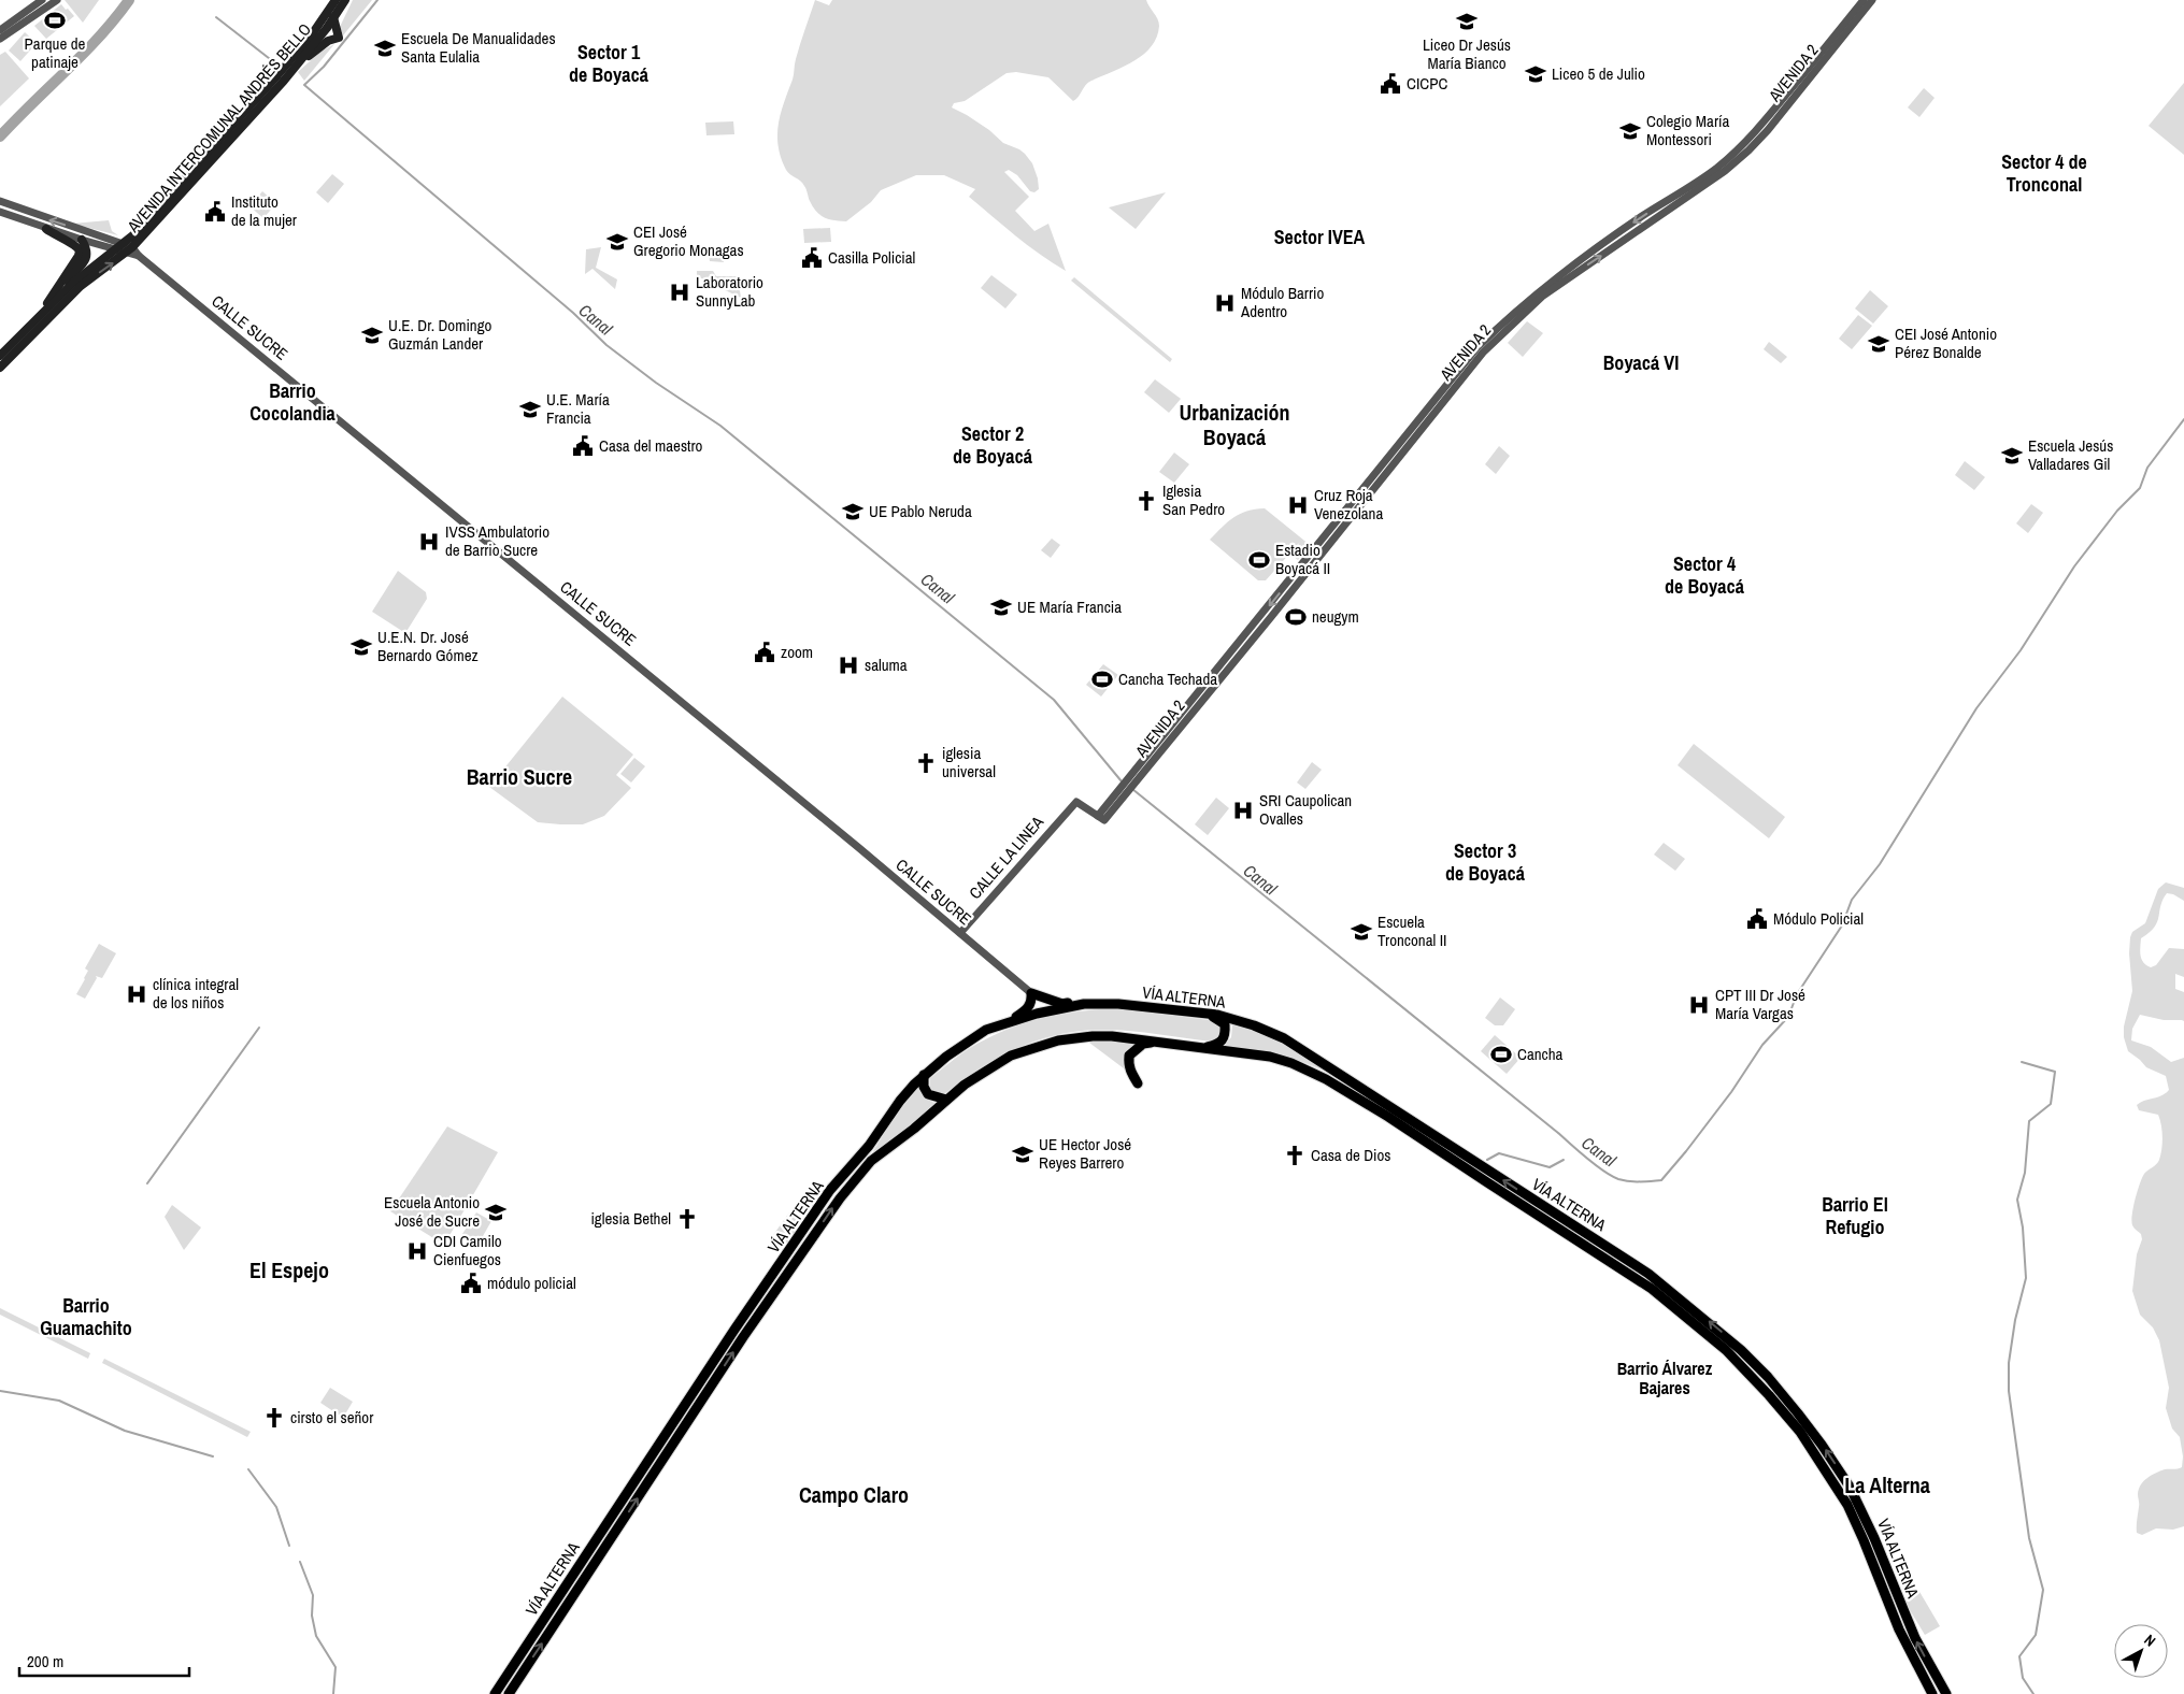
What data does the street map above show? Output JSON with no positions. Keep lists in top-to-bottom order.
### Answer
{
  "streets": {
    "highway": ["VÍA ALTERNA"],
    "main road": ["AVENIDA INTERCOMUNAL ANDRÉS BELLO"],
    "street": ["AVENIDA 2", "CALLE SUCRE", "CALLE LA LINEA"]
  },
  "crossings": [
    ["AVENIDA 2", "CALLE LA LINEA"],
    ["AVENIDA INTERCOMUNAL ANDRÉS BELLO", "CALLE SUCRE"],
    ["CALLE SUCRE", "CALLE LA LINEA"]
  ],
  "districts": [
    "Sector 1 de Boyacá",
    "Sector 4 de Tronconal",
    "Sector IVEA",
    "Boyacá VI",
    "Barrio Cocolandia",
    "Urbanización Boyacá",
    "Sector 2 de Boyacá",
    "Sector 4 de Boyacá",
    "Barrio Sucre",
    "Sector 3 de Boyacá",
    "Barrio El Refugio",
    "El Espejo",
    "Barrio Guamachito",
    "Barrio Álvarez Bajares",
    "La Alterna",
    "Campo Claro"
  ],
  "water": ["Canal"],
  "places": {
    "sports": [
      "Parque de patinaje",
      "Estadio Boyacá II",
      "neugym",
      "Cancha Techada",
      "Cancha"
    ],
    "school or university": [
      "Liceo Dr Jesús María Bianco",
      "Escuela De Manualidades Santa Eulalia",
      "Liceo 5 de Julio",
      "Colegio María Montessori",
      "CEI José Gregorio Monagas",
      "U.E. Dr. Domingo Guzmán Lander",
      "CEI José Antonio Pérez Bonalde",
      "U.E. María Francia",
      "Escuela Jesús Valladares Gil",
      "UE Pablo Neruda",
      "UE María Francia",
      "U.E.N. Dr. José Bernardo Gómez",
      "Escuela Tronconal II",
      "UE Hector José Reyes Barrero",
      "Escuela Antonio José de Sucre"
    ],
    "public building": [
      "CICPC",
      "Instituto de la mujer",
      "Casilla Policial",
      "Casa del maestro",
      "zoom",
      "Módulo Policial",
      "módulo policial"
    ],
    "hospital": [
      "Laboratorio SunnyLab",
      "Módulo Barrio Adentro",
      "Cruz Roja Venezolana",
      "IVSS Ambulatorio de Barrio Sucre",
      "saluma",
      "SRI Caupolican Ovalles",
      "clínica integral de los niños",
      "CPT III Dr José María Vargas",
      "CDI Camilo Cienfuegos"
    ],
    "church": [
      "Iglesia San Pedro",
      "iglesia universal",
      "Casa de Dios",
      "iglesia Bethel",
      "cirsto el señor"
    ]
  },
  "scale_bar": "200 m",
  "north": "top right"
}
